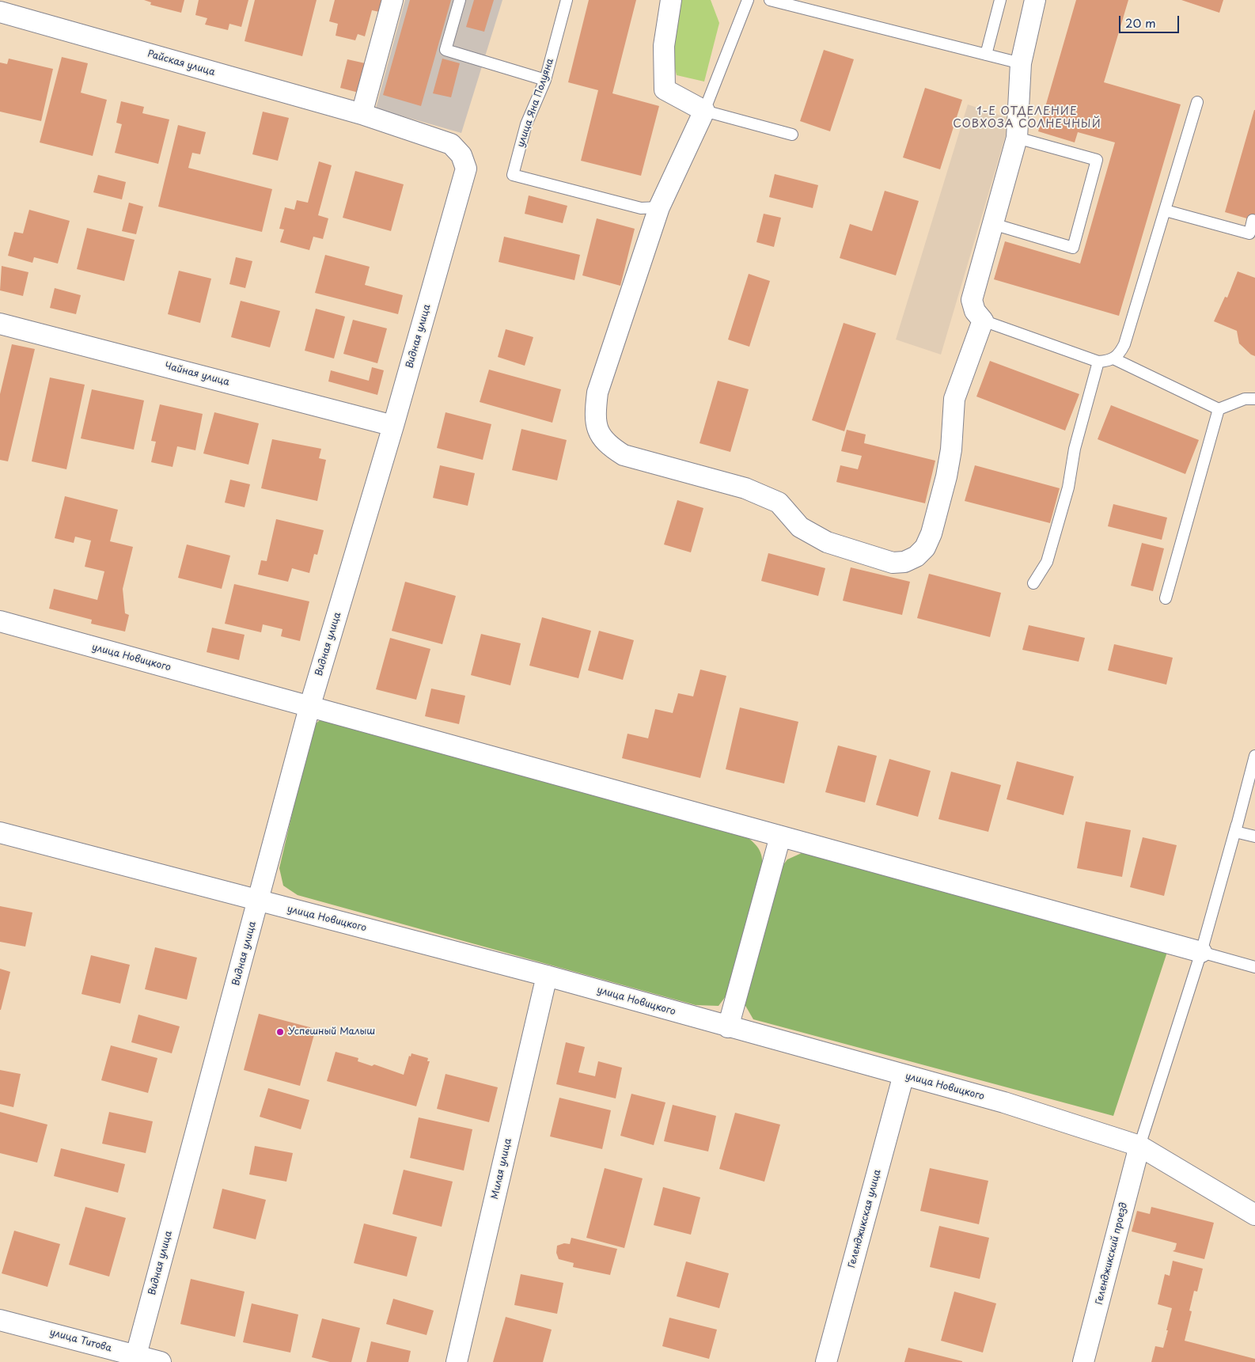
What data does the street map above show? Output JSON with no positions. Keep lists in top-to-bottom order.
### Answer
{
  "streets": {
    "street": [
      "Райская улица",
      "Видная улица",
      "Чайная улица",
      "улица Новицкого",
      "Милая улица",
      "Геленджикская улица",
      "Геленджикский проезд",
      "улица Титова"
    ],
    "lane": ["улица Яна Полуяна"]
  },
  "crossings": [
    ["Райская улица", "Видная улица"],
    ["Видная улица", "Чайная улица"],
    ["Видная улица", "улица Новицкого"],
    ["Видная улица", "улица Титова"],
    ["улица Новицкого", "Милая улица"],
    ["улица Новицкого", "Геленджикская улица"],
    ["улица Новицкого", "Геленджикский проезд"]
  ],
  "districts": ["1-Е ОТДЕЛЕНИЕ СОВХОЗА СОЛНЕЧНЫЙ"],
  "places": ["Успешный Малыш"],
  "scale_bar": "20 m"
}
